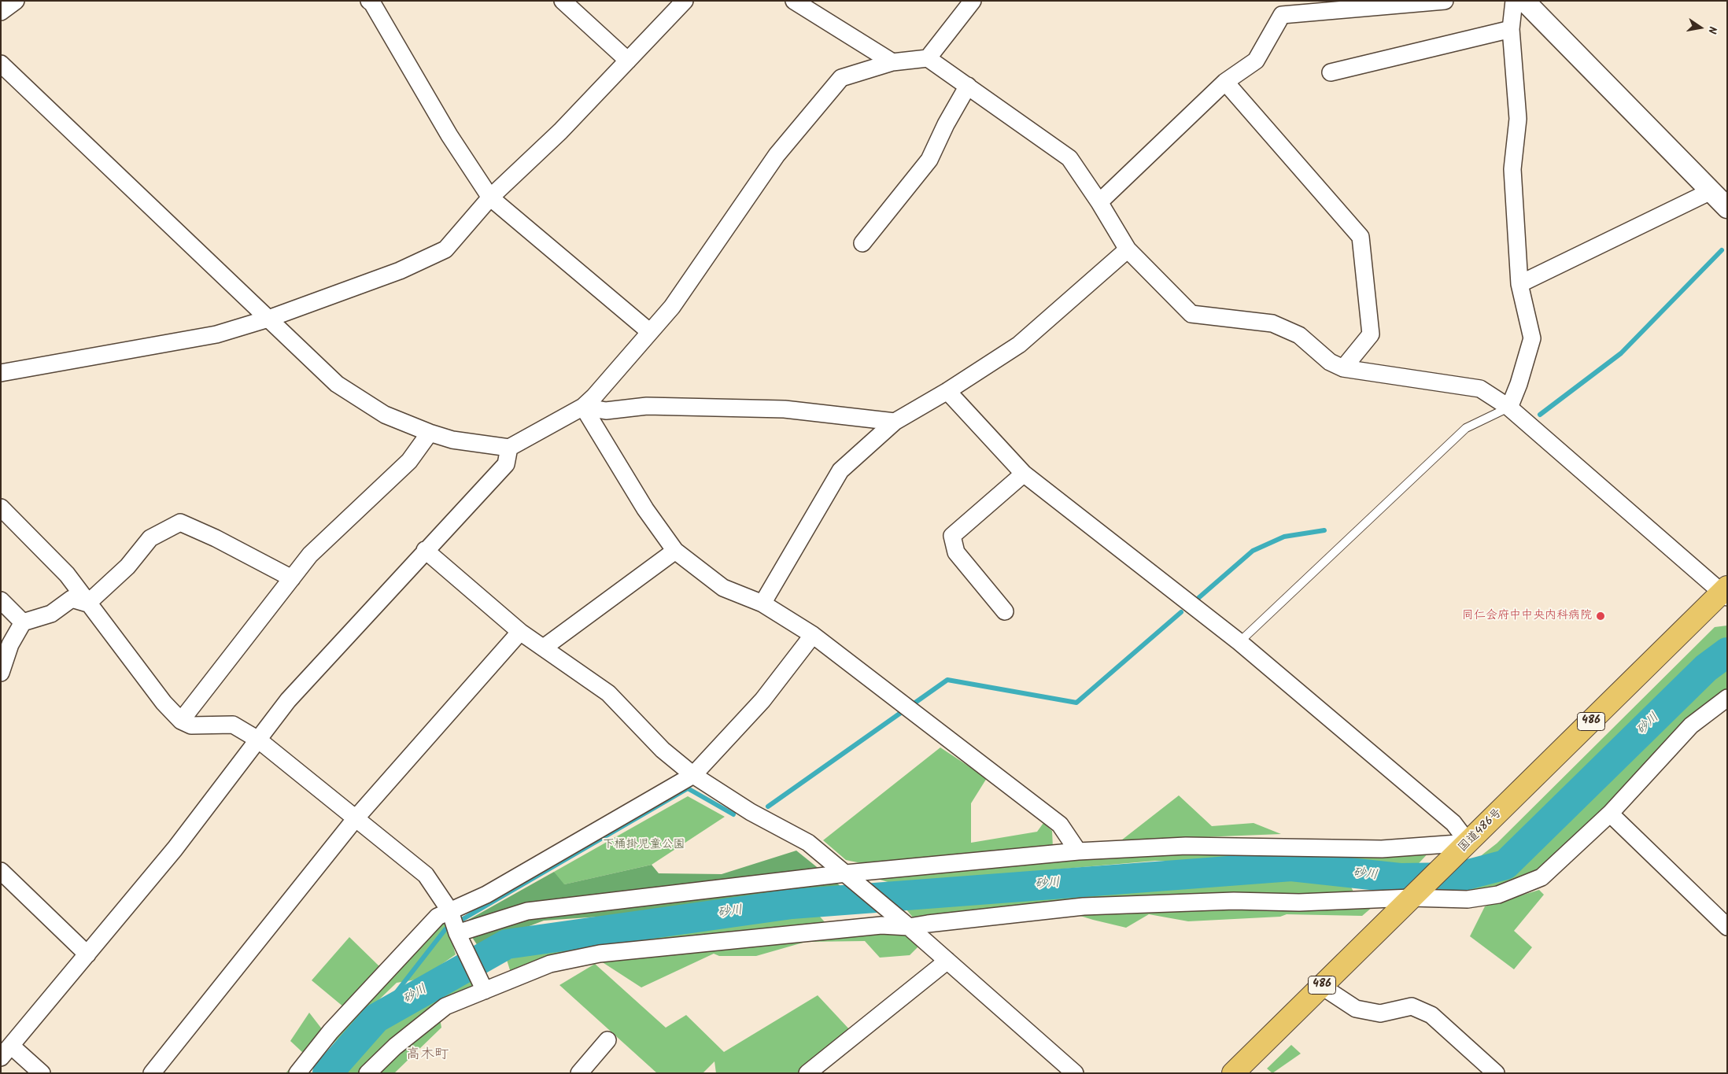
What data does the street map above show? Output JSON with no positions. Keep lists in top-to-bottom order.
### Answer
{
  "streets": {
    "highway": ["486", "国道486号"]
  },
  "districts": ["高木町"],
  "water": ["砂川"],
  "parks": ["下桶掛児童公園"],
  "places": ["同仁会府中中央内科病院"],
  "north": "right"
}
